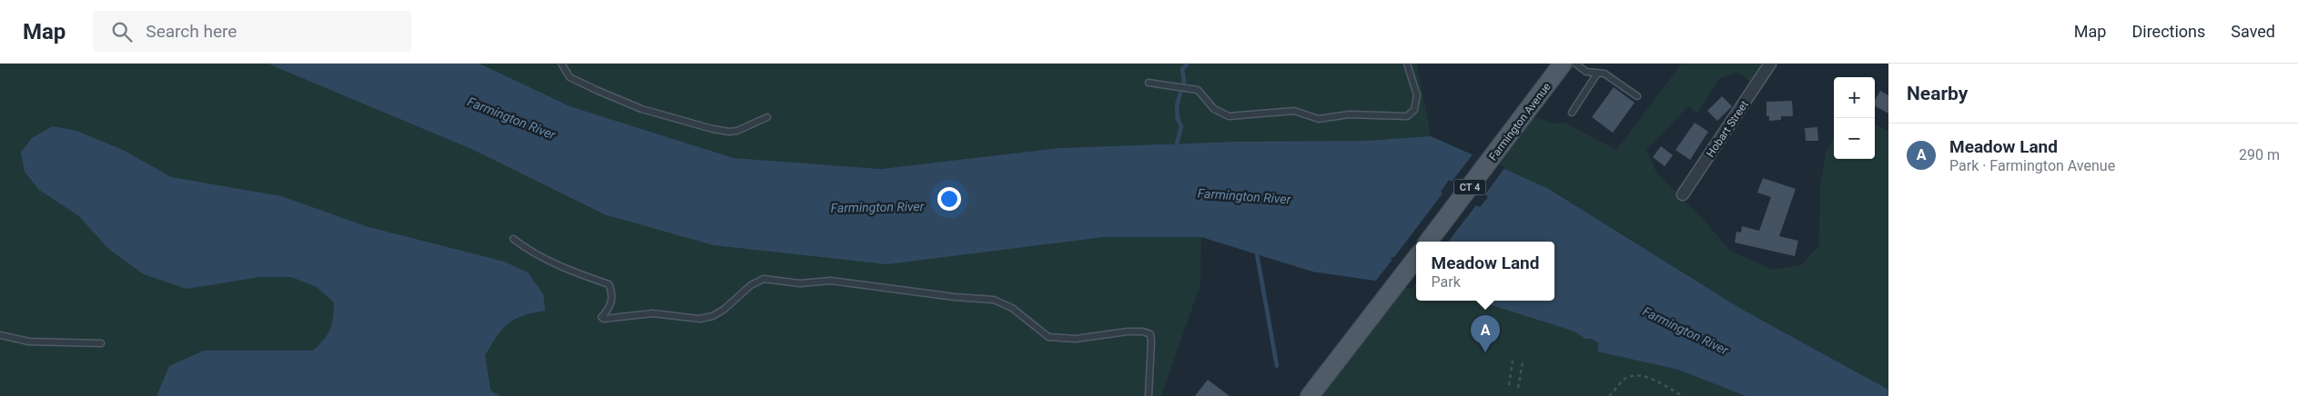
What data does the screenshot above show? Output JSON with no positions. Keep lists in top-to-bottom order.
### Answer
{
  "streets": {
    "main road": ["Farmington Avenue", "CT 4"],
    "street": ["Hobart Street"]
  },
  "water": ["Farmington River"],
  "page": {
    "header": "Map",
    "search": "Search here",
    "nav": ["Map", "Directions", "Saved"],
    "heading": "Nearby",
    "map_buttons": ["+", "−"],
    "list": [
      {
        "mark": "A",
        "name": "Meadow Land",
        "note": "Park · Farmington Avenue",
        "value": "290 m"
      }
    ],
    "popup": ["Meadow Land", "Park"],
    "pins": "A"
  }
}
